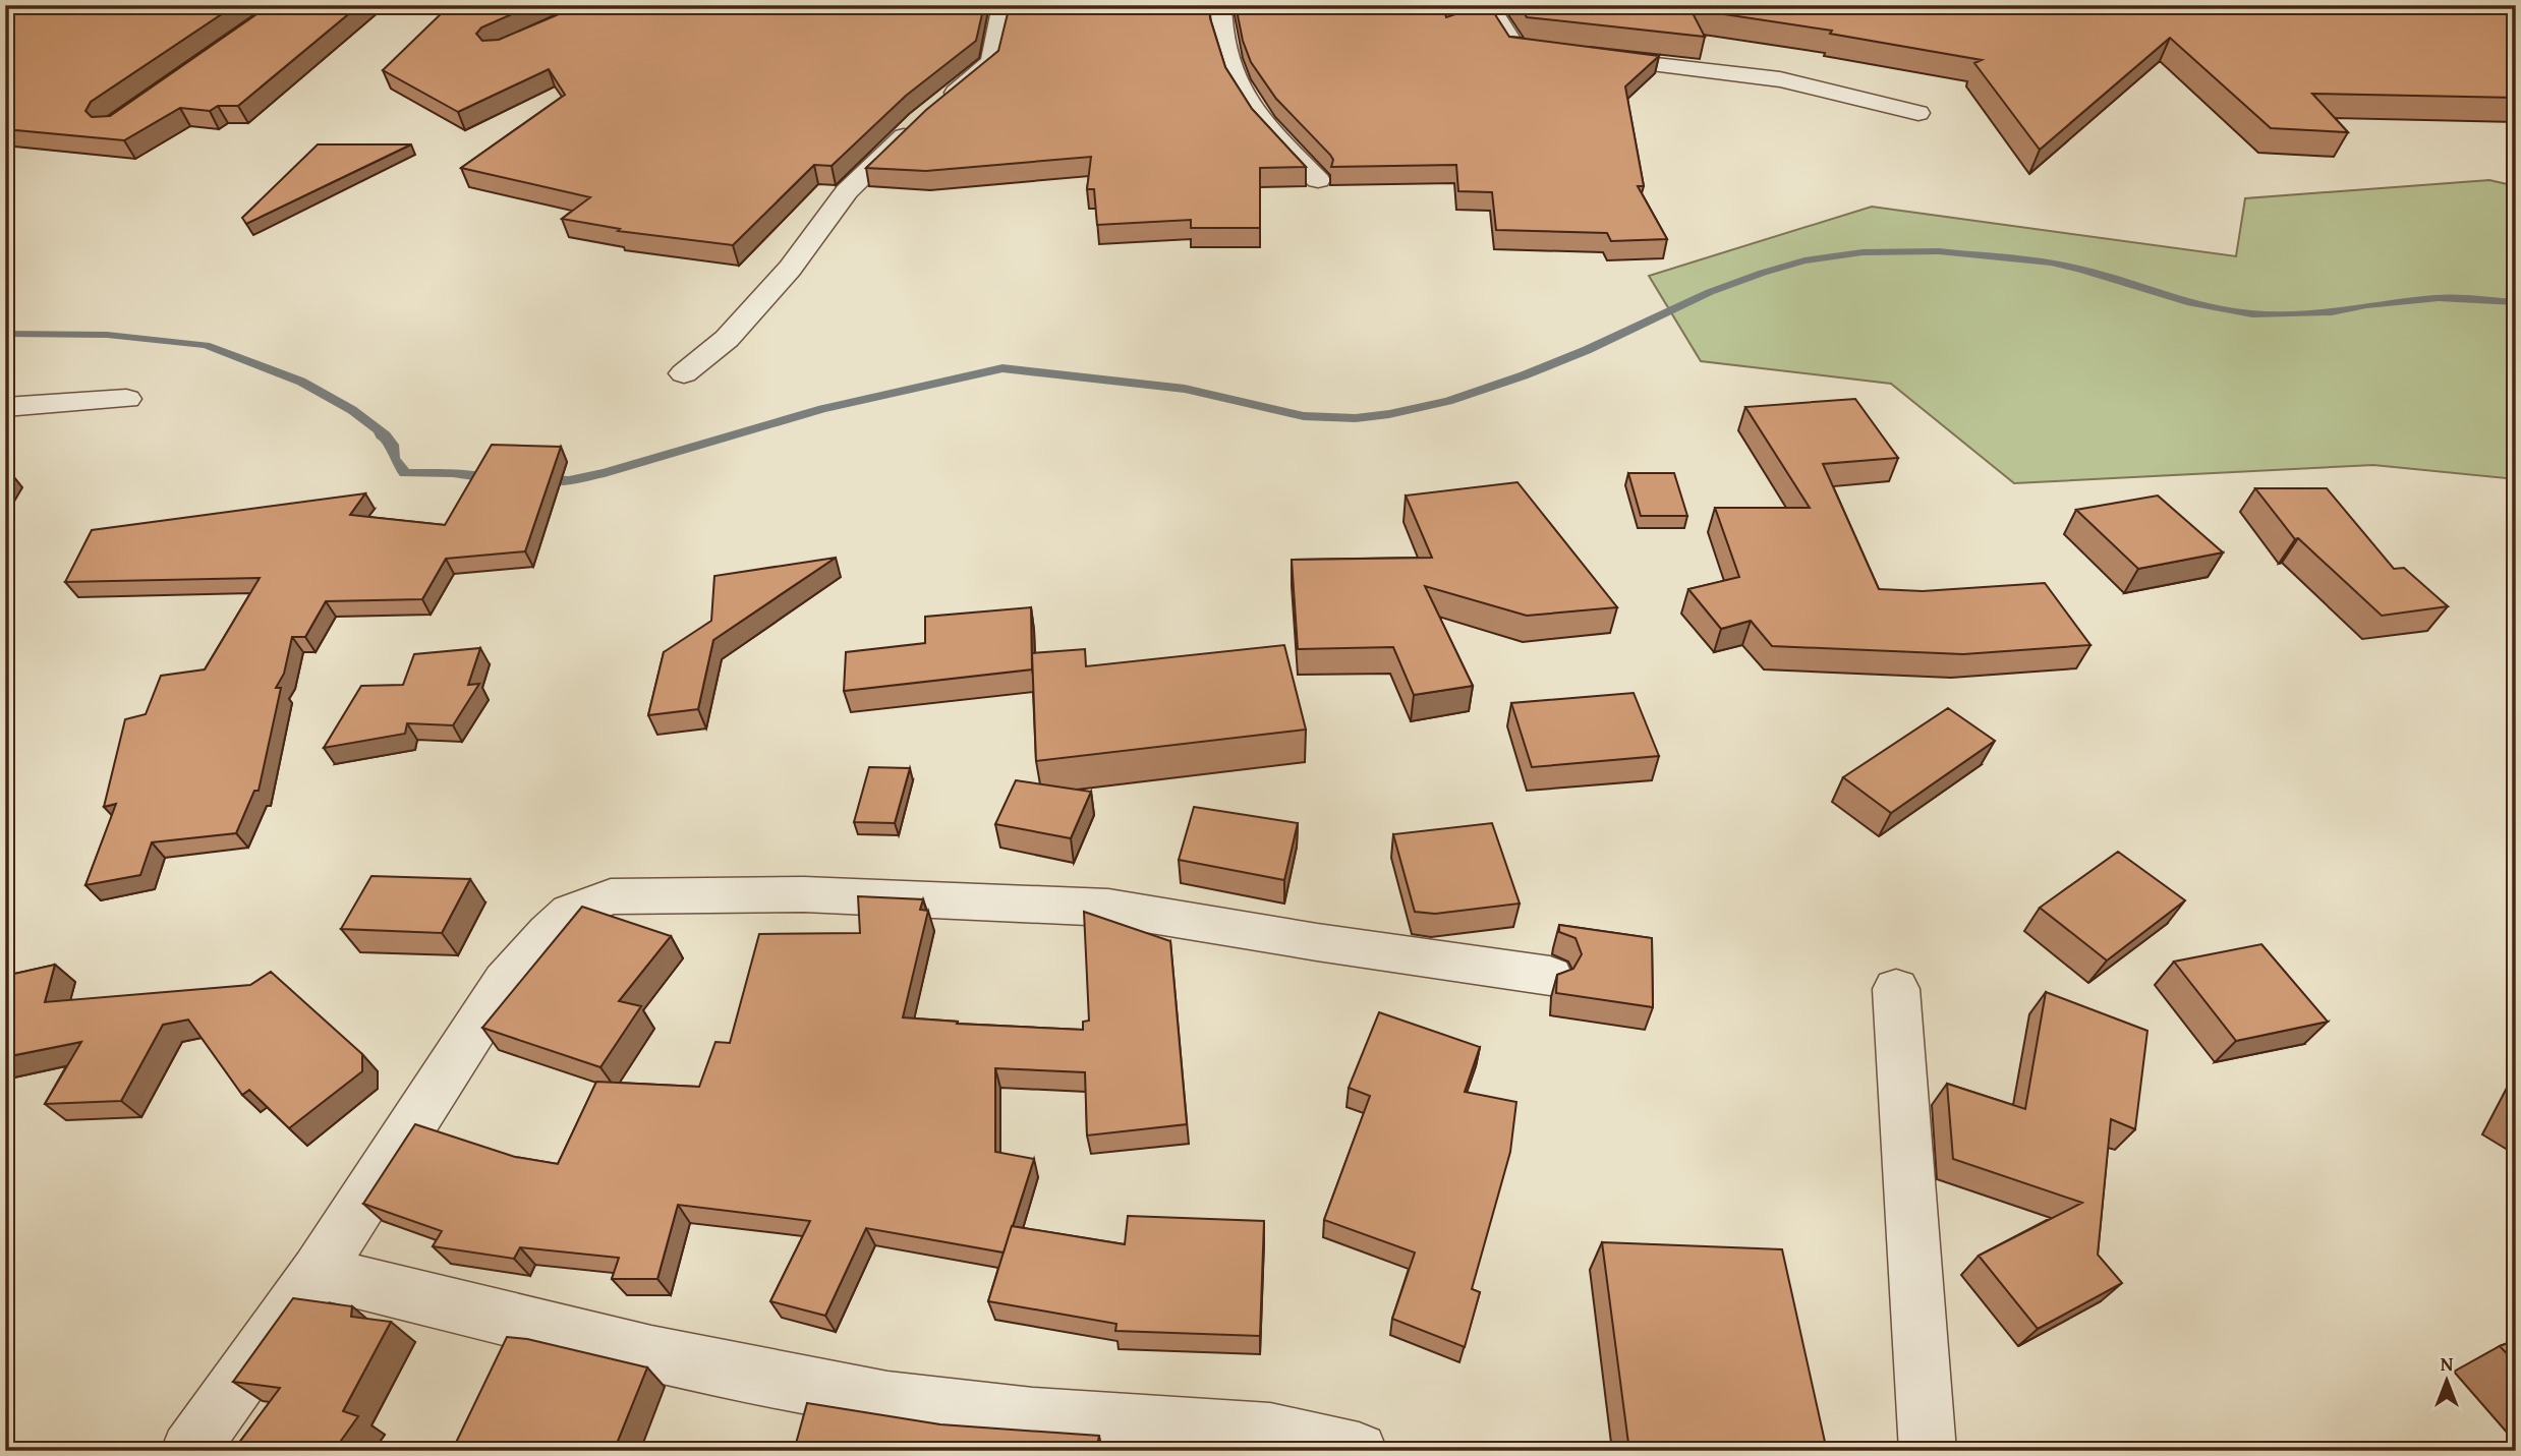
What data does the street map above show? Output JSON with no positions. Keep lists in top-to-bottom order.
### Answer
{
  "north": "top"
}
